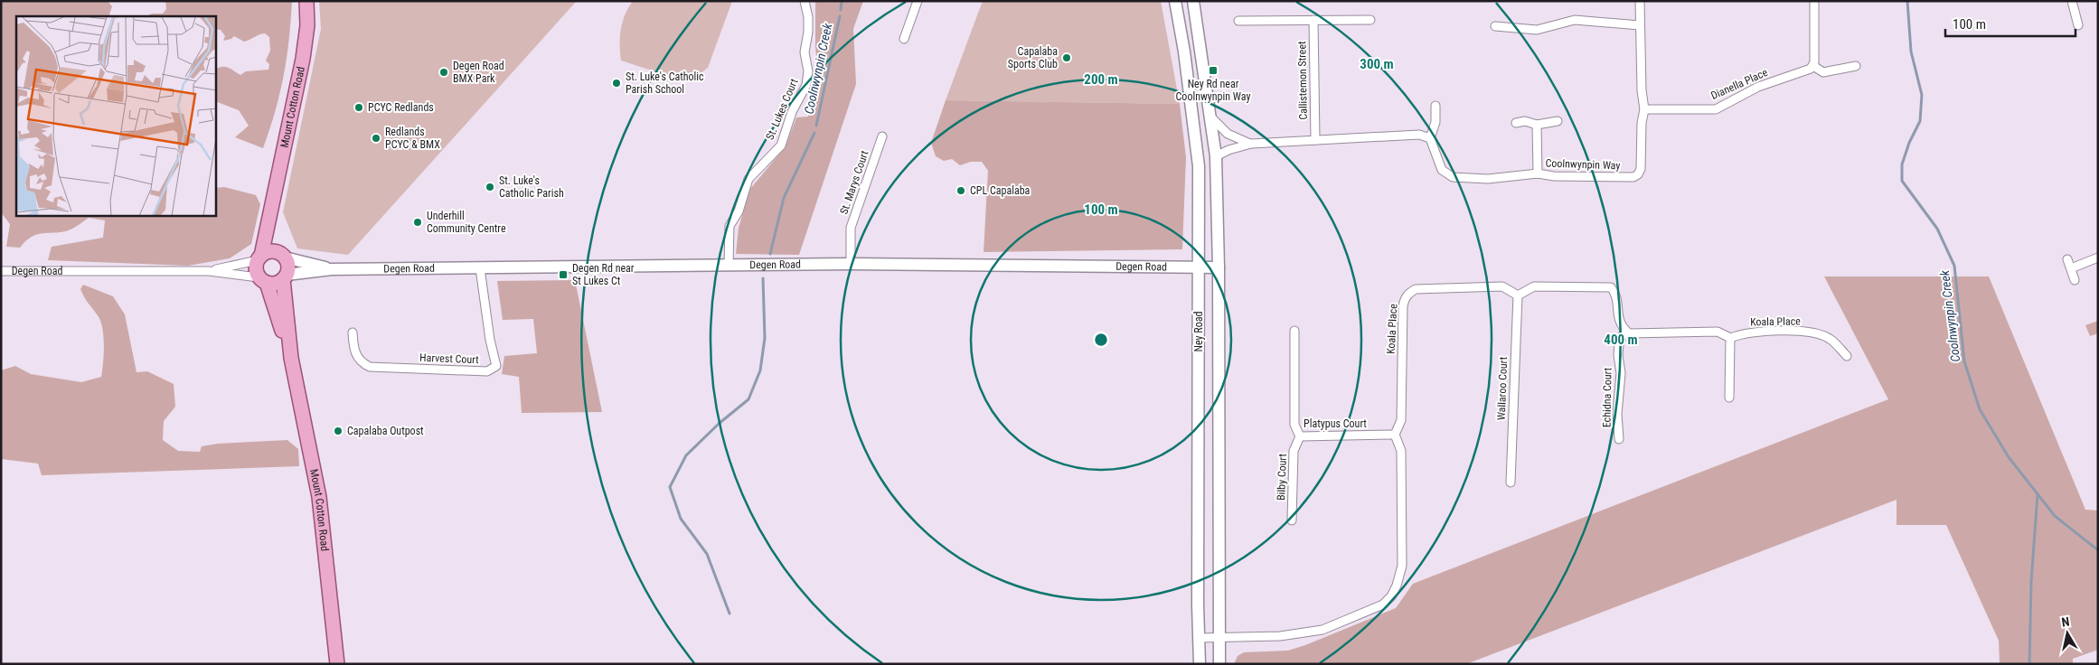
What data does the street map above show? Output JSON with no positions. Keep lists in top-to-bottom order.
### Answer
{
  "streets": {
    "main road": ["Mount Cotton Road", "Degen Road", "Ney Road"],
    "street": [
      "Callistemon Street",
      "Dianella Place",
      "St. Lukes Court",
      "Coolnwynpin Way",
      "St. Marys Court",
      "Koala Place",
      "Harvest Court",
      "Wallaroo Court",
      "Echidna Court",
      "Platypus Court",
      "Bilby Court"
    ]
  },
  "crossings": [
    ["Dianella Place", "Coolnwynpin Way"],
    ["Mount Cotton Road", "Degen Road"],
    ["St. Lukes Court", "Degen Road"],
    ["St. Marys Court", "Degen Road"],
    ["Degen Road", "Ney Road"],
    ["Degen Road", "Harvest Court"],
    ["Koala Place", "Wallaroo Court"],
    ["Koala Place", "Echidna Court"],
    ["Koala Place", "Platypus Court"],
    ["Platypus Court", "Bilby Court"]
  ],
  "water": ["Coolnwynpin Creek"],
  "places": {
    "other": [
      "Capalaba Sports Club",
      "Degen Road BMX Park",
      "St. Luke's Catholic Parish School",
      "PCYC Redlands",
      "Redlands PCYC & BMX",
      "St. Luke's Catholic Parish",
      "CPL Capalaba",
      "Underhill Community Centre",
      "Capalaba Outpost"
    ],
    "transit": ["Ney Rd near Coolnwynpin Way", "Degen Rd near St Lukes Ct"]
  },
  "scale_bar": "100 m",
  "north": "top",
  "rings": [
    "300 m",
    "200 m",
    "100 m",
    "400 m"
  ]
}
